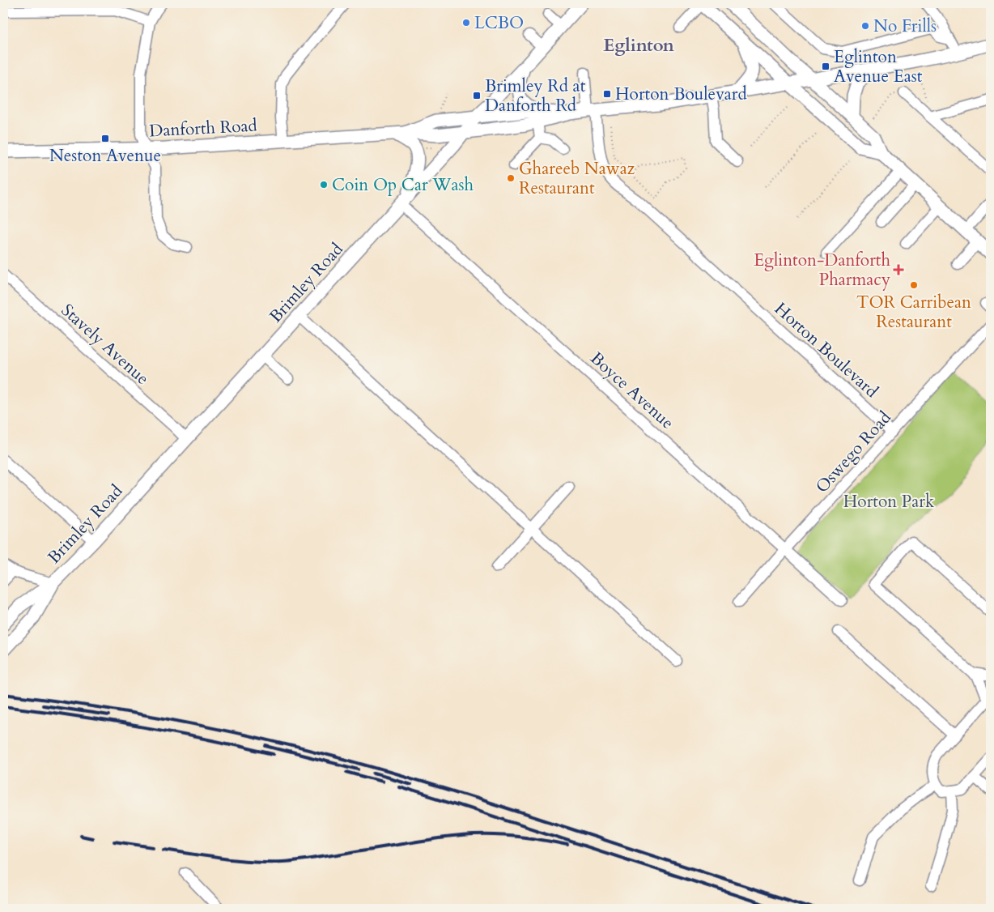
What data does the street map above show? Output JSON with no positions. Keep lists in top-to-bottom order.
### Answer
{
  "streets": {
    "main road": ["Danforth Road", "Brimley Road"],
    "street": [
      "Stavely Avenue",
      "Horton Boulevard",
      "Boyce Avenue",
      "Oswego Road"
    ]
  },
  "crossings": [
    ["Danforth Road", "Brimley Road"],
    ["Danforth Road", "Horton Boulevard"],
    ["Brimley Road", "Stavely Avenue"],
    ["Brimley Road", "Boyce Avenue"],
    ["Horton Boulevard", "Oswego Road"],
    ["Boyce Avenue", "Oswego Road"]
  ],
  "districts": ["Eglinton"],
  "parks": ["Horton Park"],
  "places": {
    "other": [
      "LCBO",
      "No Frills",
      "Ghareeb Nawaz Restaurant",
      "Coin Op Car Wash",
      "TOR Carribean Restaurant"
    ],
    "transit": [
      "Eglinton Avenue East",
      "Horton Boulevard",
      "Brimley Rd at Danforth Rd",
      "Neston Avenue"
    ],
    "health": ["Eglinton-Danforth Pharmacy"]
  }
}
